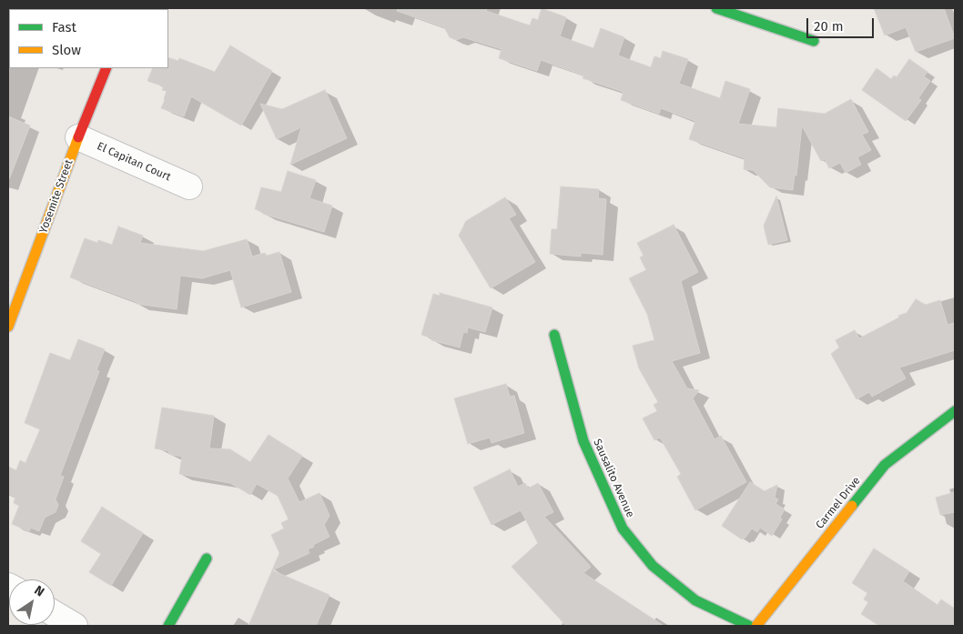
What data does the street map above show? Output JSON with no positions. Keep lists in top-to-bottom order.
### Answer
{
  "streets": {
    "street": [
      "El Capitan Court",
      "Yosemite Street",
      "Sausalito Avenue",
      "Carmel Drive"
    ]
  },
  "crossings": [
    ["El Capitan Court", "Yosemite Street"]
  ],
  "legend": ["Fast", "Slow"],
  "scale_bar": "20 m",
  "north": "top right"
}
